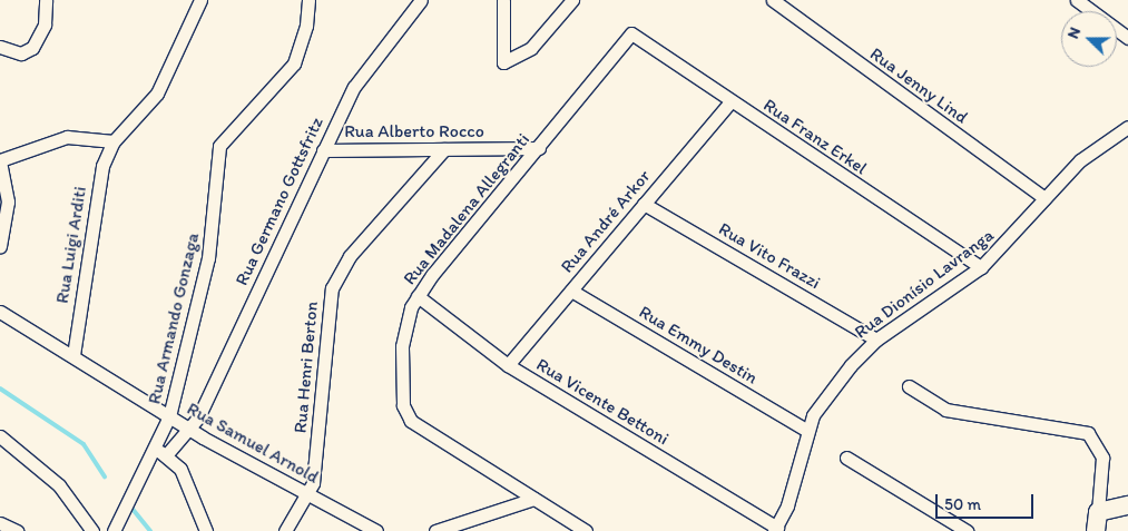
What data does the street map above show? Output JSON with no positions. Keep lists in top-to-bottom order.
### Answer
{
  "streets": {
    "street": [
      "Rua Jenny Lind",
      "Rua Alberto Rocco",
      "Rua Franz Erkel",
      "Rua Germano Gottsfritz",
      "Rua Madalena Allegranti",
      "Rua André Arkor",
      "Rua Luigi Arditi",
      "Rua Vito Frazzi",
      "Rua Dionísio Lavranga",
      "Rua Armando Gonzaga",
      "Rua Emmy Destin",
      "Rua Henri Berton",
      "Rua Vicente Bettoni",
      "Rua Samuel Arnold"
    ]
  },
  "crossings": [
    ["Rua Jenny Lind", "Rua Dionísio Lavranga"],
    ["Rua Alberto Rocco", "Rua Germano Gottsfritz"],
    ["Rua Alberto Rocco", "Rua Madalena Allegranti"],
    ["Rua Alberto Rocco", "Rua Henri Berton"],
    ["Rua Franz Erkel", "Rua Madalena Allegranti"],
    ["Rua Franz Erkel", "Rua André Arkor"],
    ["Rua Franz Erkel", "Rua Dionísio Lavranga"],
    ["Rua Germano Gottsfritz", "Rua Armando Gonzaga"],
    ["Rua Germano Gottsfritz", "Rua Samuel Arnold"],
    ["Rua Madalena Allegranti", "Rua Vicente Bettoni"],
    ["Rua André Arkor", "Rua Vito Frazzi"],
    ["Rua André Arkor", "Rua Emmy Destin"],
    ["Rua André Arkor", "Rua Vicente Bettoni"],
    ["Rua Luigi Arditi", "Rua Samuel Arnold"],
    ["Rua Vito Frazzi", "Rua Dionísio Lavranga"],
    ["Rua Dionísio Lavranga", "Rua Emmy Destin"],
    ["Rua Dionísio Lavranga", "Rua Vicente Bettoni"],
    ["Rua Armando Gonzaga", "Rua Samuel Arnold"],
    ["Rua Henri Berton", "Rua Samuel Arnold"]
  ],
  "scale_bar": "50 m",
  "north": "left"
}
